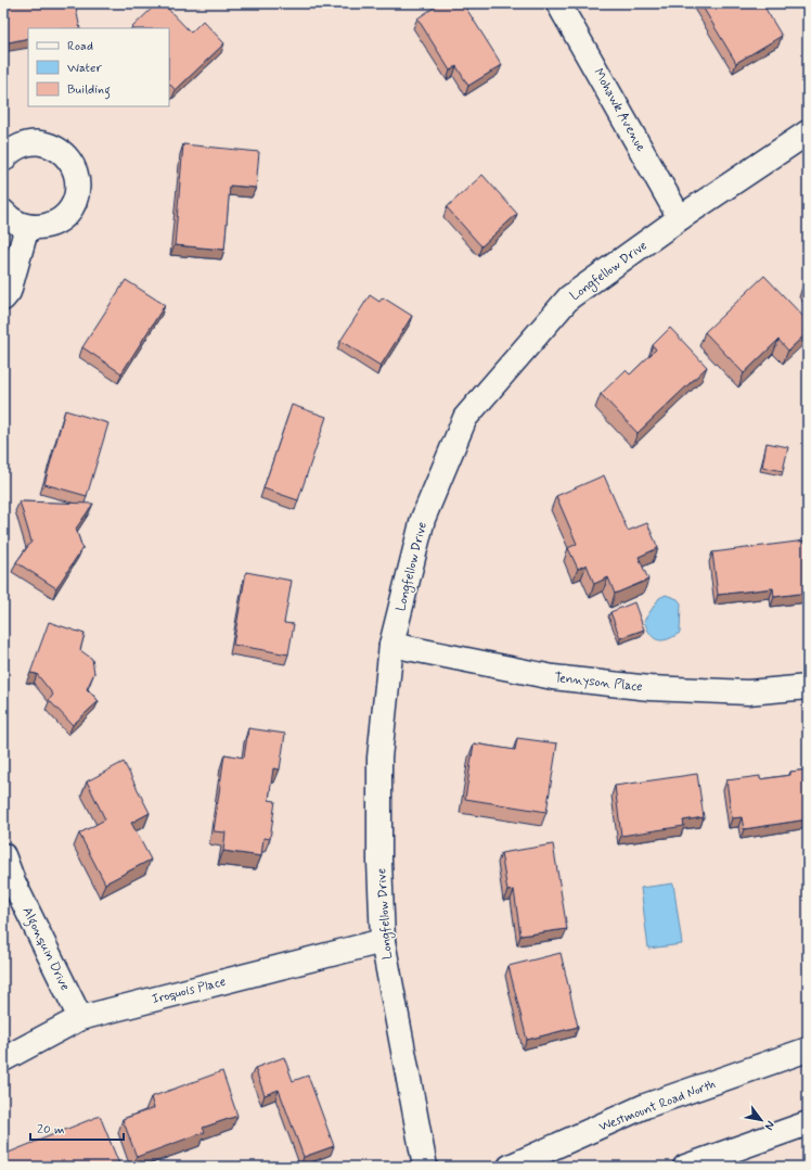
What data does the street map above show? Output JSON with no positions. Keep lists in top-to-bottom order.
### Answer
{
  "streets": {
    "street": [
      "Mohawk Avenue",
      "Longfellow Drive",
      "Tennyson Place",
      "Algonquin Drive",
      "Iroquois Place",
      "Westmount Road North"
    ]
  },
  "crossings": [
    ["Mohawk Avenue", "Longfellow Drive"],
    ["Longfellow Drive", "Tennyson Place"],
    ["Longfellow Drive", "Iroquois Place"],
    ["Algonquin Drive", "Iroquois Place"]
  ],
  "legend": ["Road", "Water", "Building"],
  "scale_bar": "20 m",
  "north": "bottom right"
}
